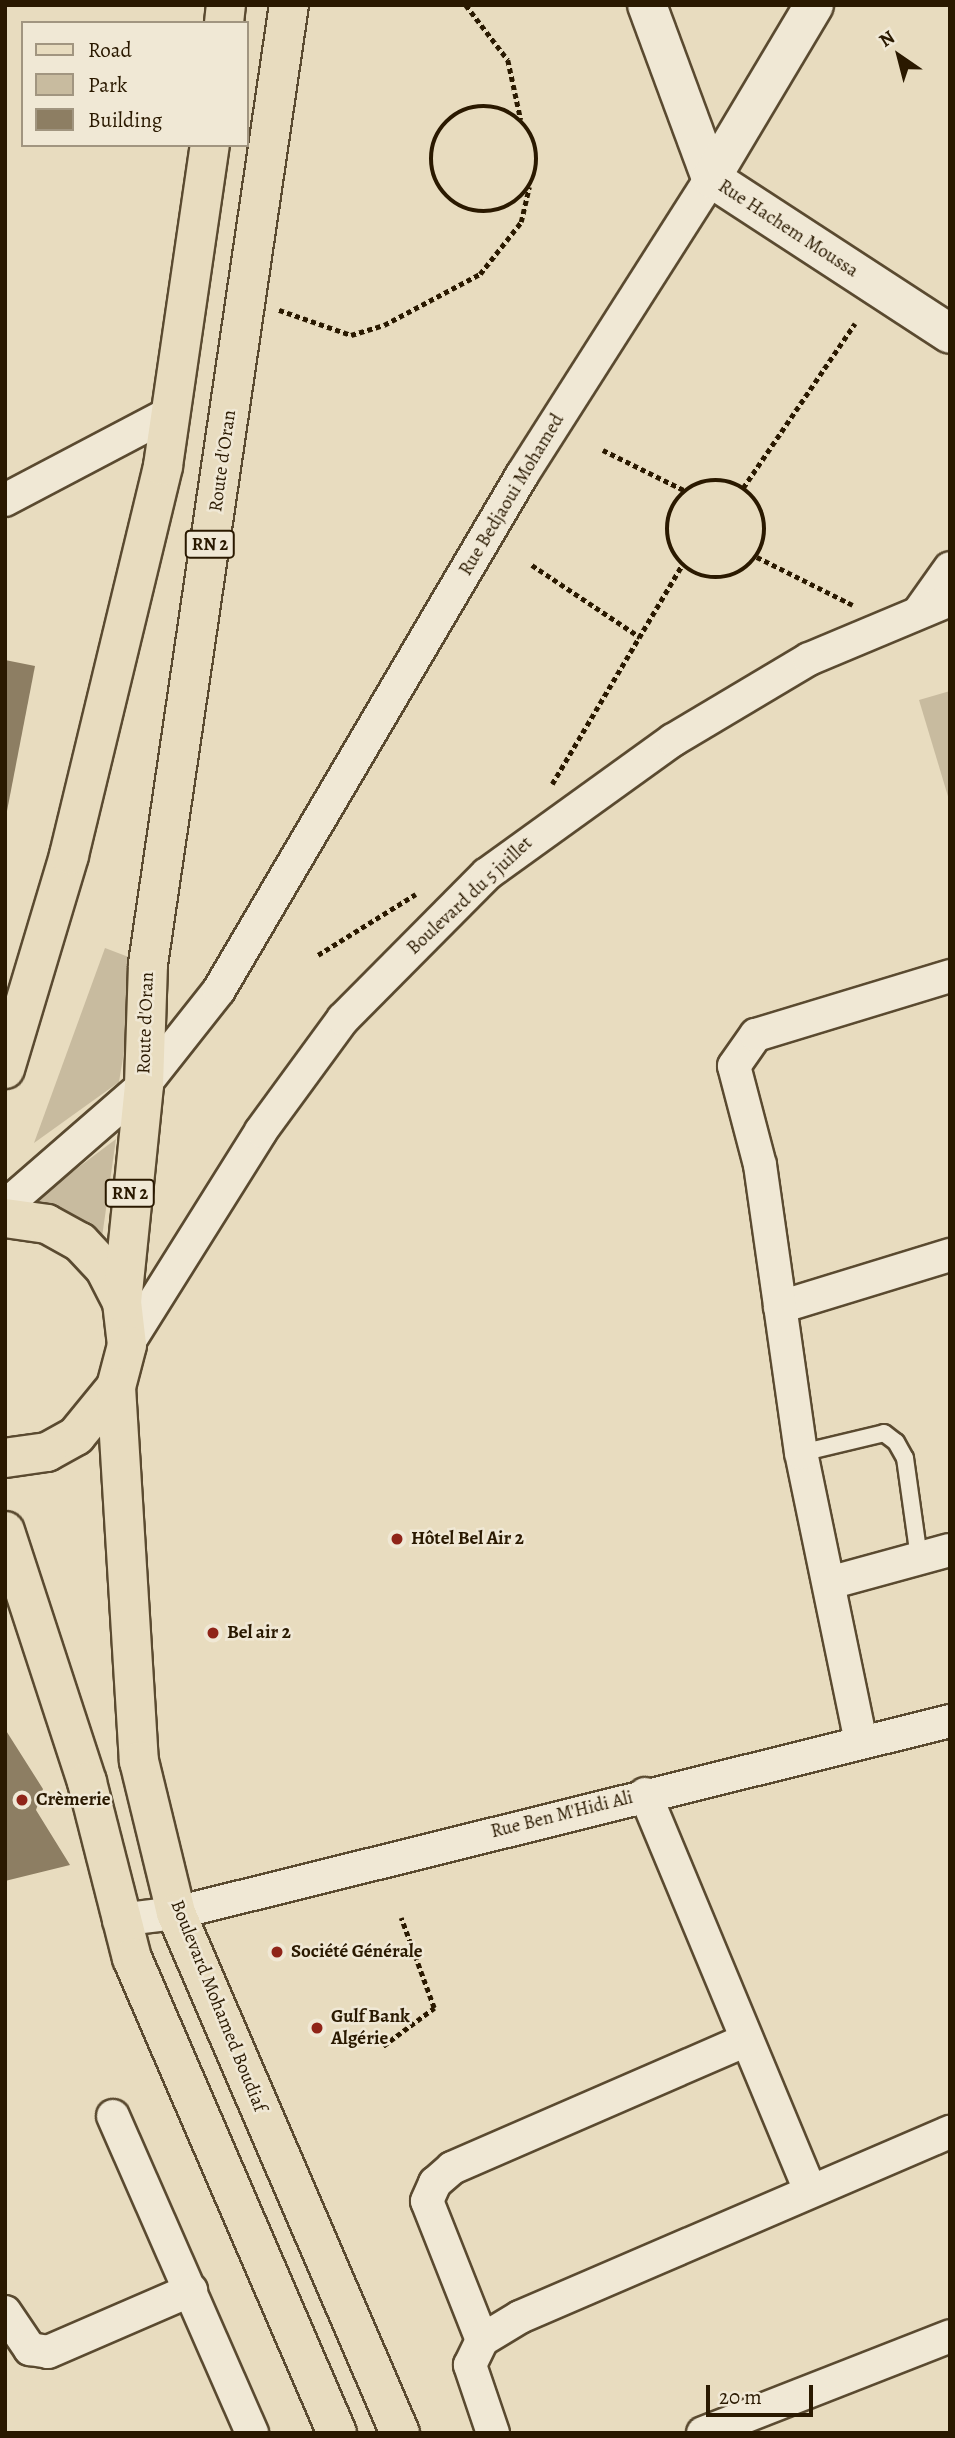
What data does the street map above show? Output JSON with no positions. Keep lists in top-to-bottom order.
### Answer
{
  "streets": {
    "main road": ["Route d'Oran", "RN 2", "Boulevard Mohamed Boudiaf"],
    "street": [
      "Rue Hachem Moussa",
      "Rue Bedjaoui Mohamed",
      "Boulevard du 5 juillet",
      "Rue Ben M'Hidi Ali"
    ]
  },
  "crossings": [
    ["Rue Hachem Moussa", "Rue Bedjaoui Mohamed"],
    ["Route d'Oran", "Rue Bedjaoui Mohamed"],
    ["Route d'Oran", "RN 2"],
    ["Rue Bedjaoui Mohamed", "RN 2"],
    ["Rue Ben M'Hidi Ali", "Boulevard Mohamed Boudiaf"]
  ],
  "places": [
    "Hôtel Bel Air 2",
    "Bel air 2",
    "Crèmerie",
    "Société Générale",
    "Gulf Bank Algérie"
  ],
  "legend": ["Road", "Park", "Building"],
  "scale_bar": "20 m",
  "north": "top left"
}
